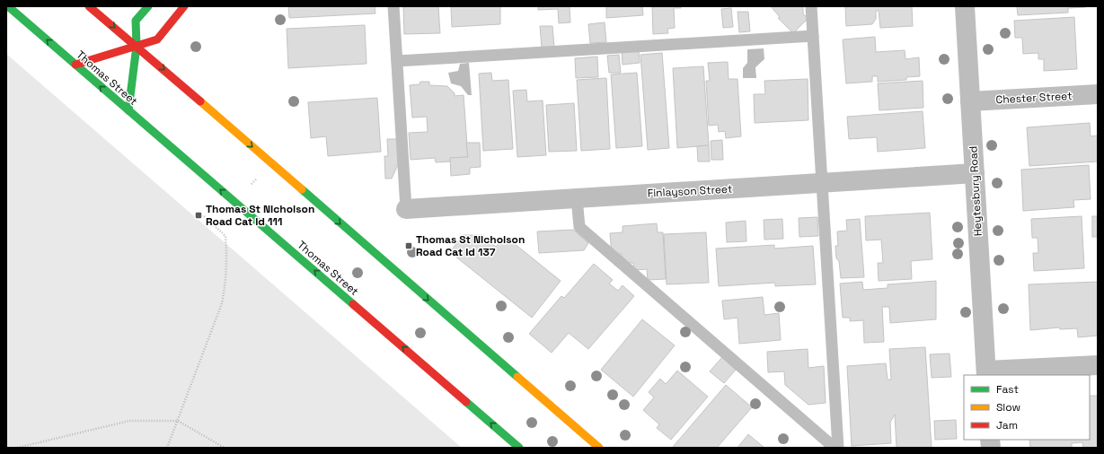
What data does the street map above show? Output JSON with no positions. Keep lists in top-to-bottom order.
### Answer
{
  "streets": {
    "main road": ["Thomas Street"],
    "street": ["Chester Street", "Finlayson Street", "Heytesbury Road"]
  },
  "crossings": [
    ["Chester Street", "Heytesbury Road"],
    ["Finlayson Street", "Heytesbury Road"]
  ],
  "places": {
    "transit": ["Thomas St Nicholson Road Cat Id 111", "Thomas St Nicholson Road Cat Id 137"]
  },
  "legend": ["Fast", "Slow", "Jam"]
}
